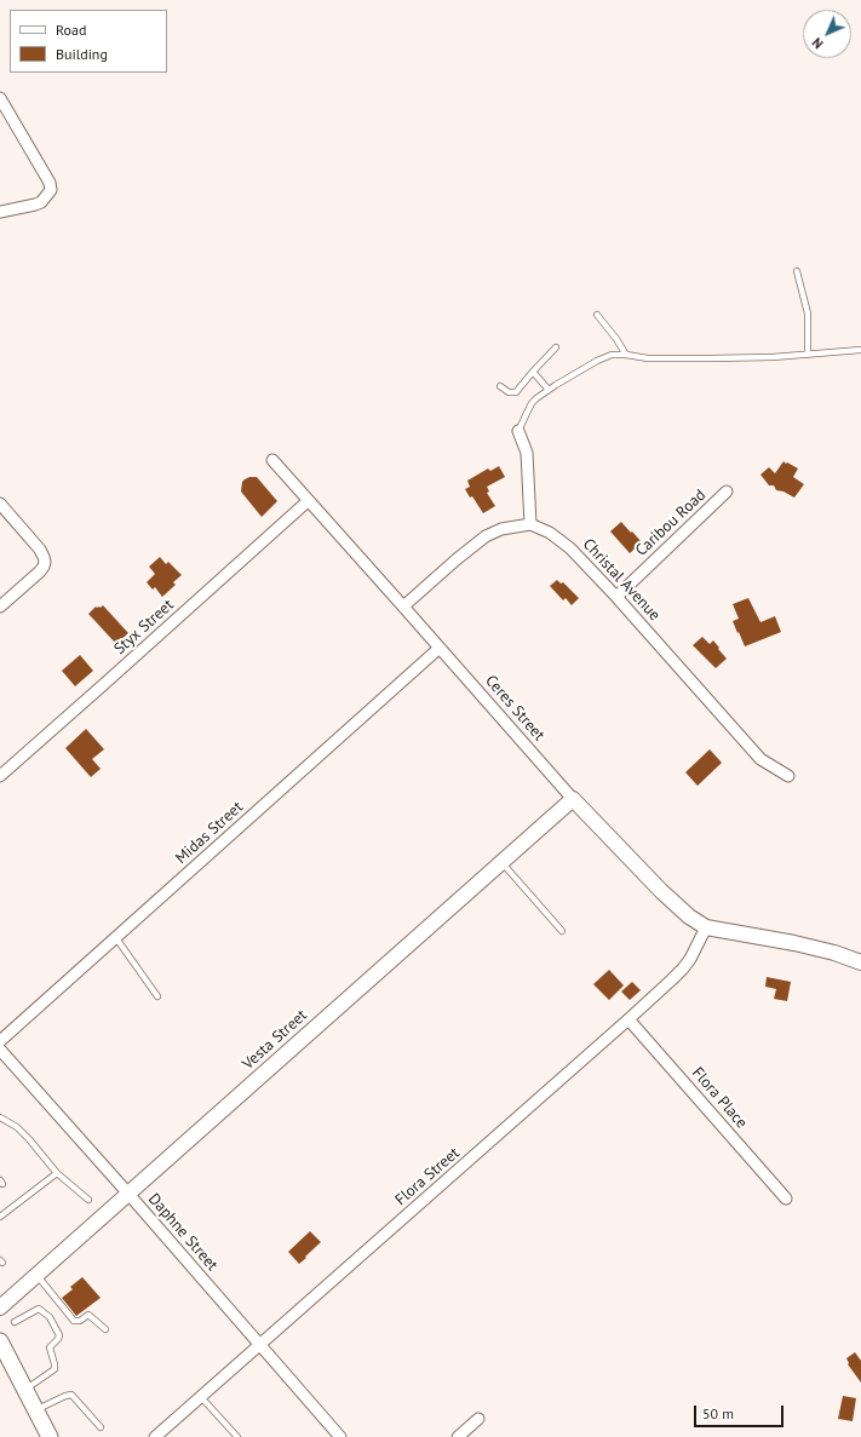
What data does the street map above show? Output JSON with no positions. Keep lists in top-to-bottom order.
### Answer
{
  "streets": {
    "street": [
      "Caribou Road",
      "Christal Avenue",
      "Styx Street",
      "Ceres Street",
      "Midas Street",
      "Vesta Street",
      "Flora Place",
      "Flora Street",
      "Daphne Street"
    ]
  },
  "crossings": [
    ["Caribou Road", "Christal Avenue"],
    ["Styx Street", "Ceres Street"],
    ["Ceres Street", "Midas Street"],
    ["Ceres Street", "Vesta Street"],
    ["Ceres Street", "Flora Street"],
    ["Vesta Street", "Daphne Street"],
    ["Flora Place", "Flora Street"],
    ["Flora Street", "Daphne Street"]
  ],
  "legend": ["Road", "Building"],
  "scale_bar": "50 m",
  "north": "bottom left"
}
